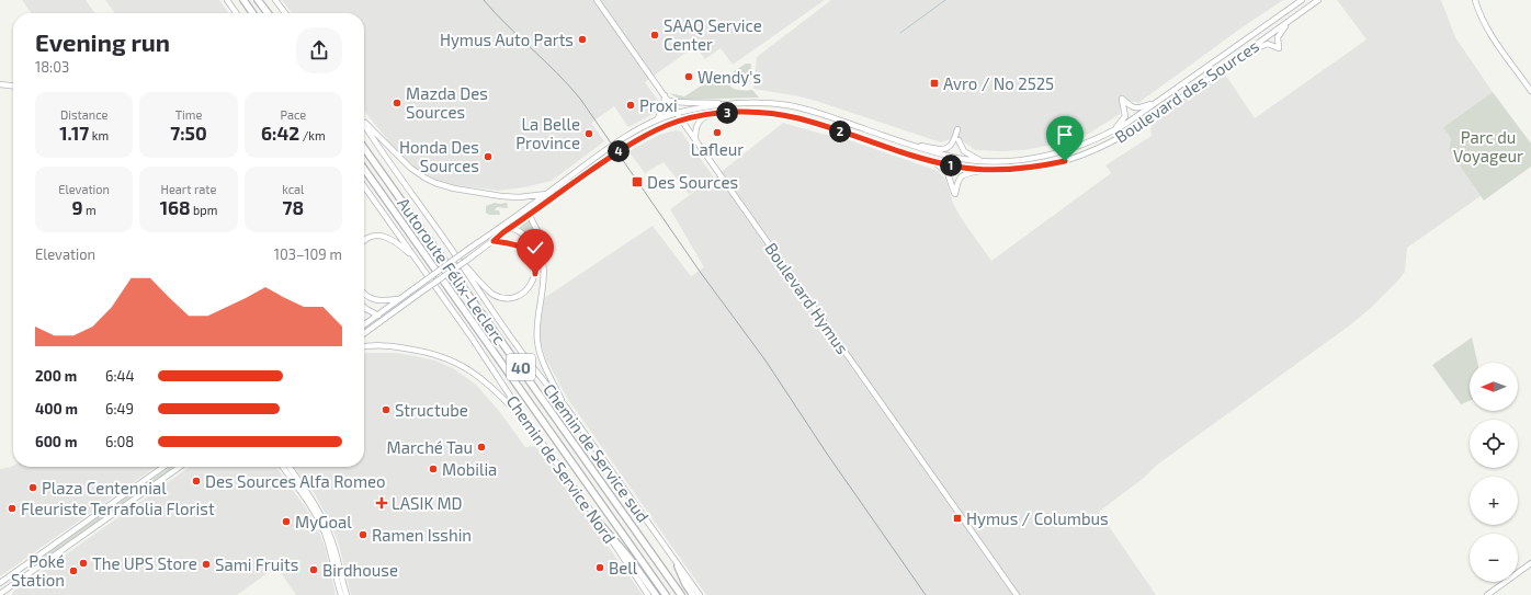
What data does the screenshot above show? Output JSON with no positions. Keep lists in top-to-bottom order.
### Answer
{
  "streets": {
    "highway": ["Autoroute Félix-Leclerc", "40"],
    "main road": [
      "Boulevard des Sources",
      "Boulevard Hymus",
      "Chemin de Service sud",
      "Chemin de Service Nord"
    ]
  },
  "crossings": [
    ["Boulevard des Sources", "Boulevard Hymus"]
  ],
  "parks": ["Parc du Voyageur"],
  "places": {
    "other": [
      "SAAQ Service Center",
      "Hymus Auto Parts",
      "Wendy's",
      "Mazda Des Sources",
      "Proxi",
      "Lafleur",
      "La Belle Province",
      "Honda Des Sources",
      "Structube",
      "Marché Tau",
      "Mobilia",
      "Des Sources Alfa Romeo",
      "Plaza Centennial",
      "Fleuriste Terrafolia Florist",
      "MyGoal",
      "Ramen Isshin",
      "The UPS Store",
      "Sami Fruits",
      "Bell",
      "Birdhouse",
      "Poké Station"
    ],
    "transit": ["Avro / No 2525", "Des Sources", "Hymus / Columbus"],
    "health": ["LASIK MD"]
  },
  "north": "left",
  "page": {
    "heading": ["Evening run", "18:03"],
    "stats": [
      ["Distance", "1.17 km"],
      ["Time", "7:50"],
      ["Pace", "6:42 /km"],
      ["Elevation", "9 m"],
      ["Heart rate", "168 bpm"],
      ["kcal", "78"]
    ],
    "pins": [
      "3",
      "2",
      "4",
      "1"
    ],
    "chart": ["Elevation", "103–109 m"],
    "list": [
      {
        "name": "200 m",
        "note": "6:44"
      },
      {
        "name": "400 m",
        "note": "6:49"
      },
      {
        "name": "600 m",
        "note": "6:08"
      }
    ],
    "map_buttons": ["+", "−"]
  }
}
